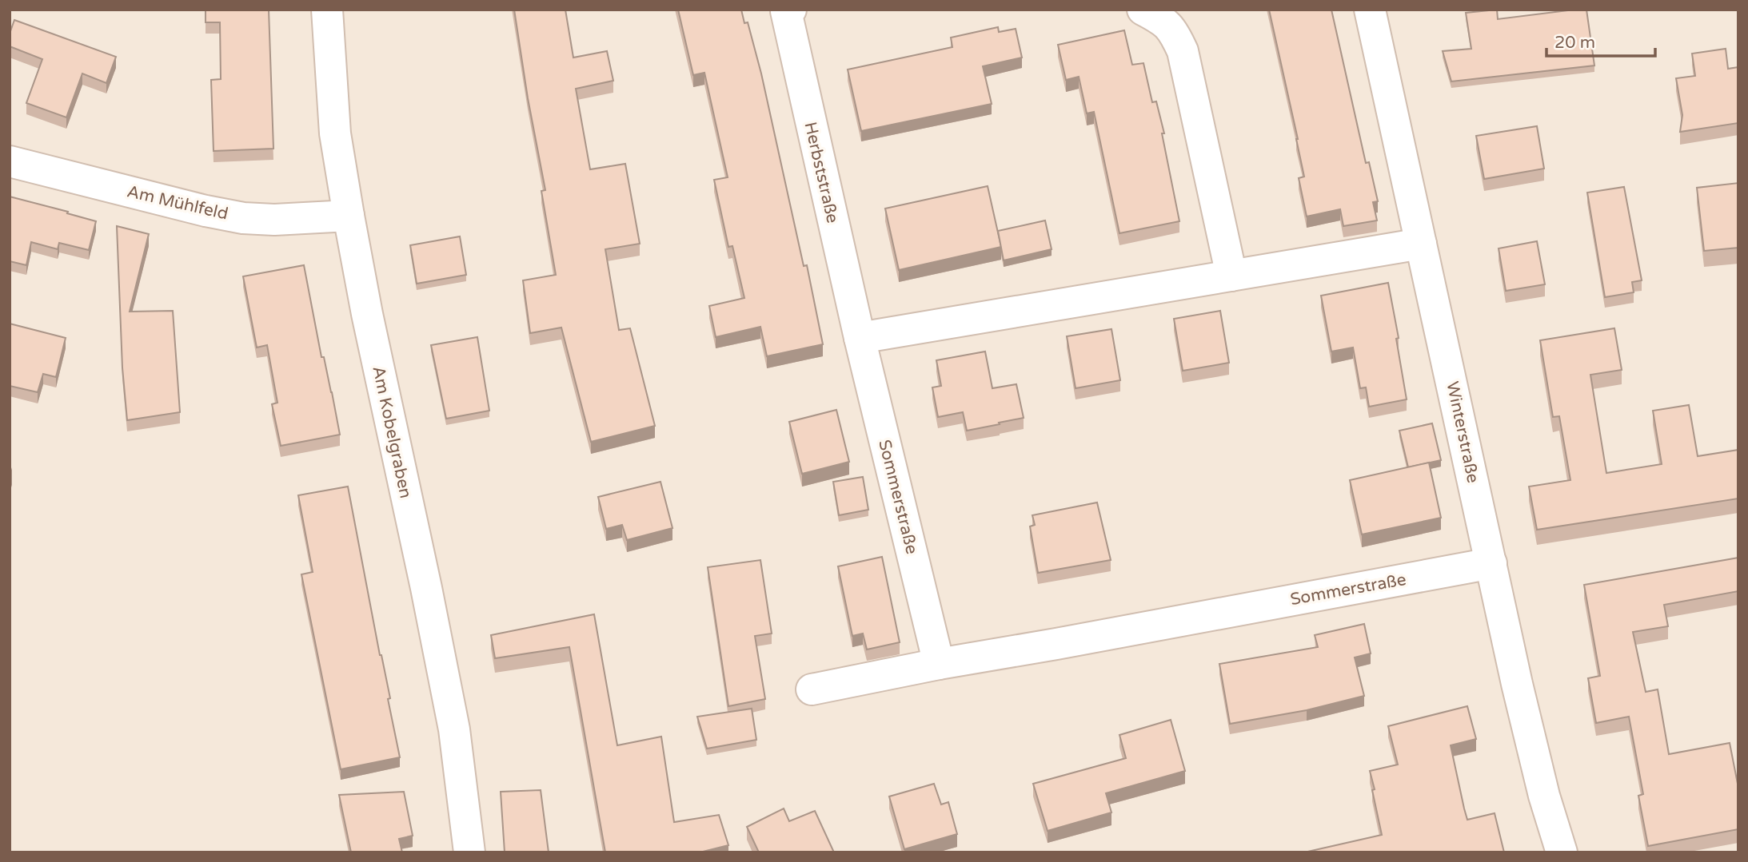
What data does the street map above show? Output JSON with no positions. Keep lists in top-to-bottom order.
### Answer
{
  "streets": {
    "street": [
      "Herbststraße",
      "Am Mühlfeld",
      "Am Kobelgraben",
      "Winterstraße",
      "Sommerstraße"
    ]
  },
  "crossings": [
    ["Herbststraße", "Sommerstraße"],
    ["Am Mühlfeld", "Am Kobelgraben"],
    ["Winterstraße", "Sommerstraße"]
  ],
  "scale_bar": "20 m"
}
